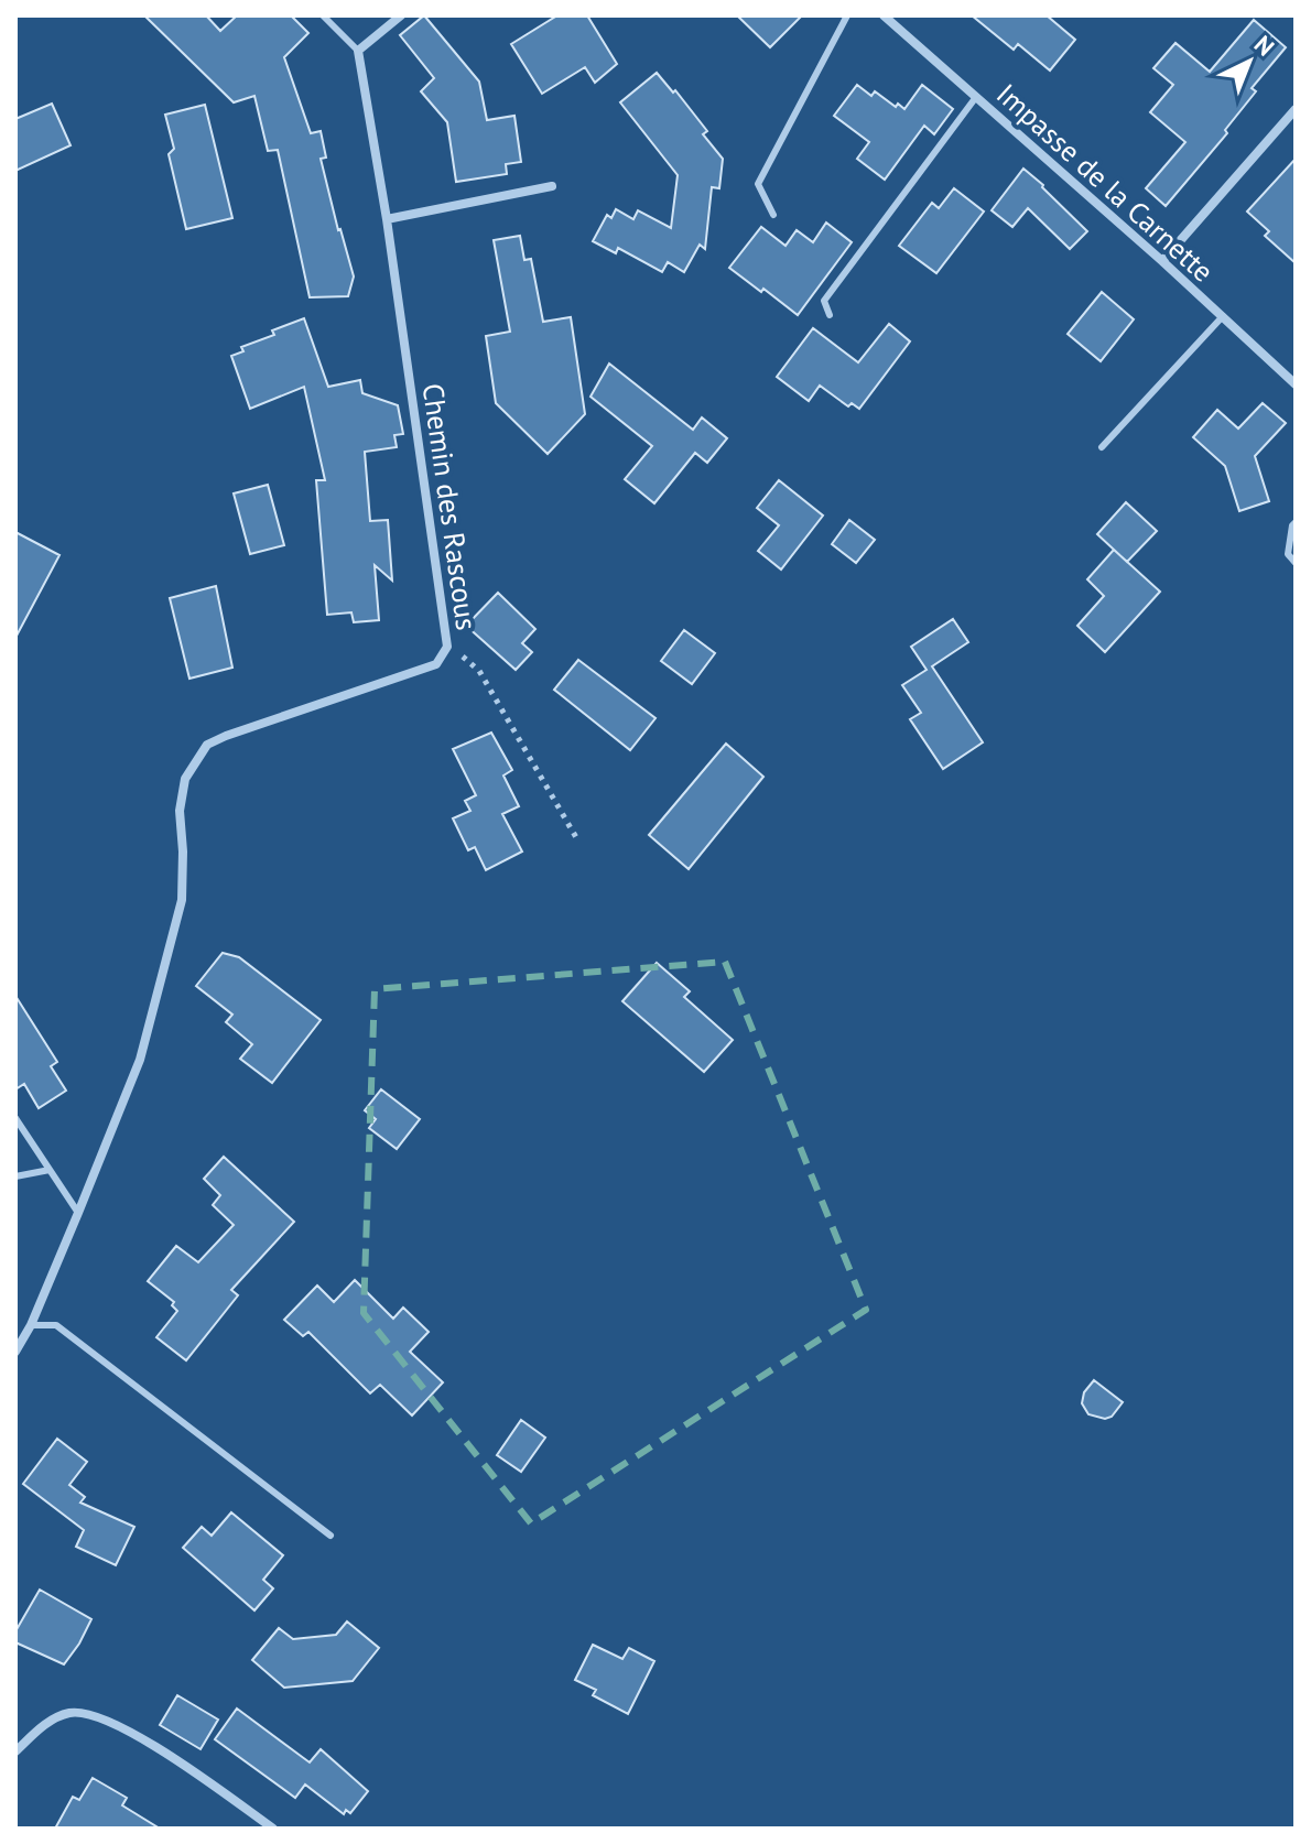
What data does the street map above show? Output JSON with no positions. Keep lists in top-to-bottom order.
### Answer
{
  "streets": {
    "street": ["Impasse de la Carnette", "Chemin des Rascous"]
  },
  "north": "top right"
}
